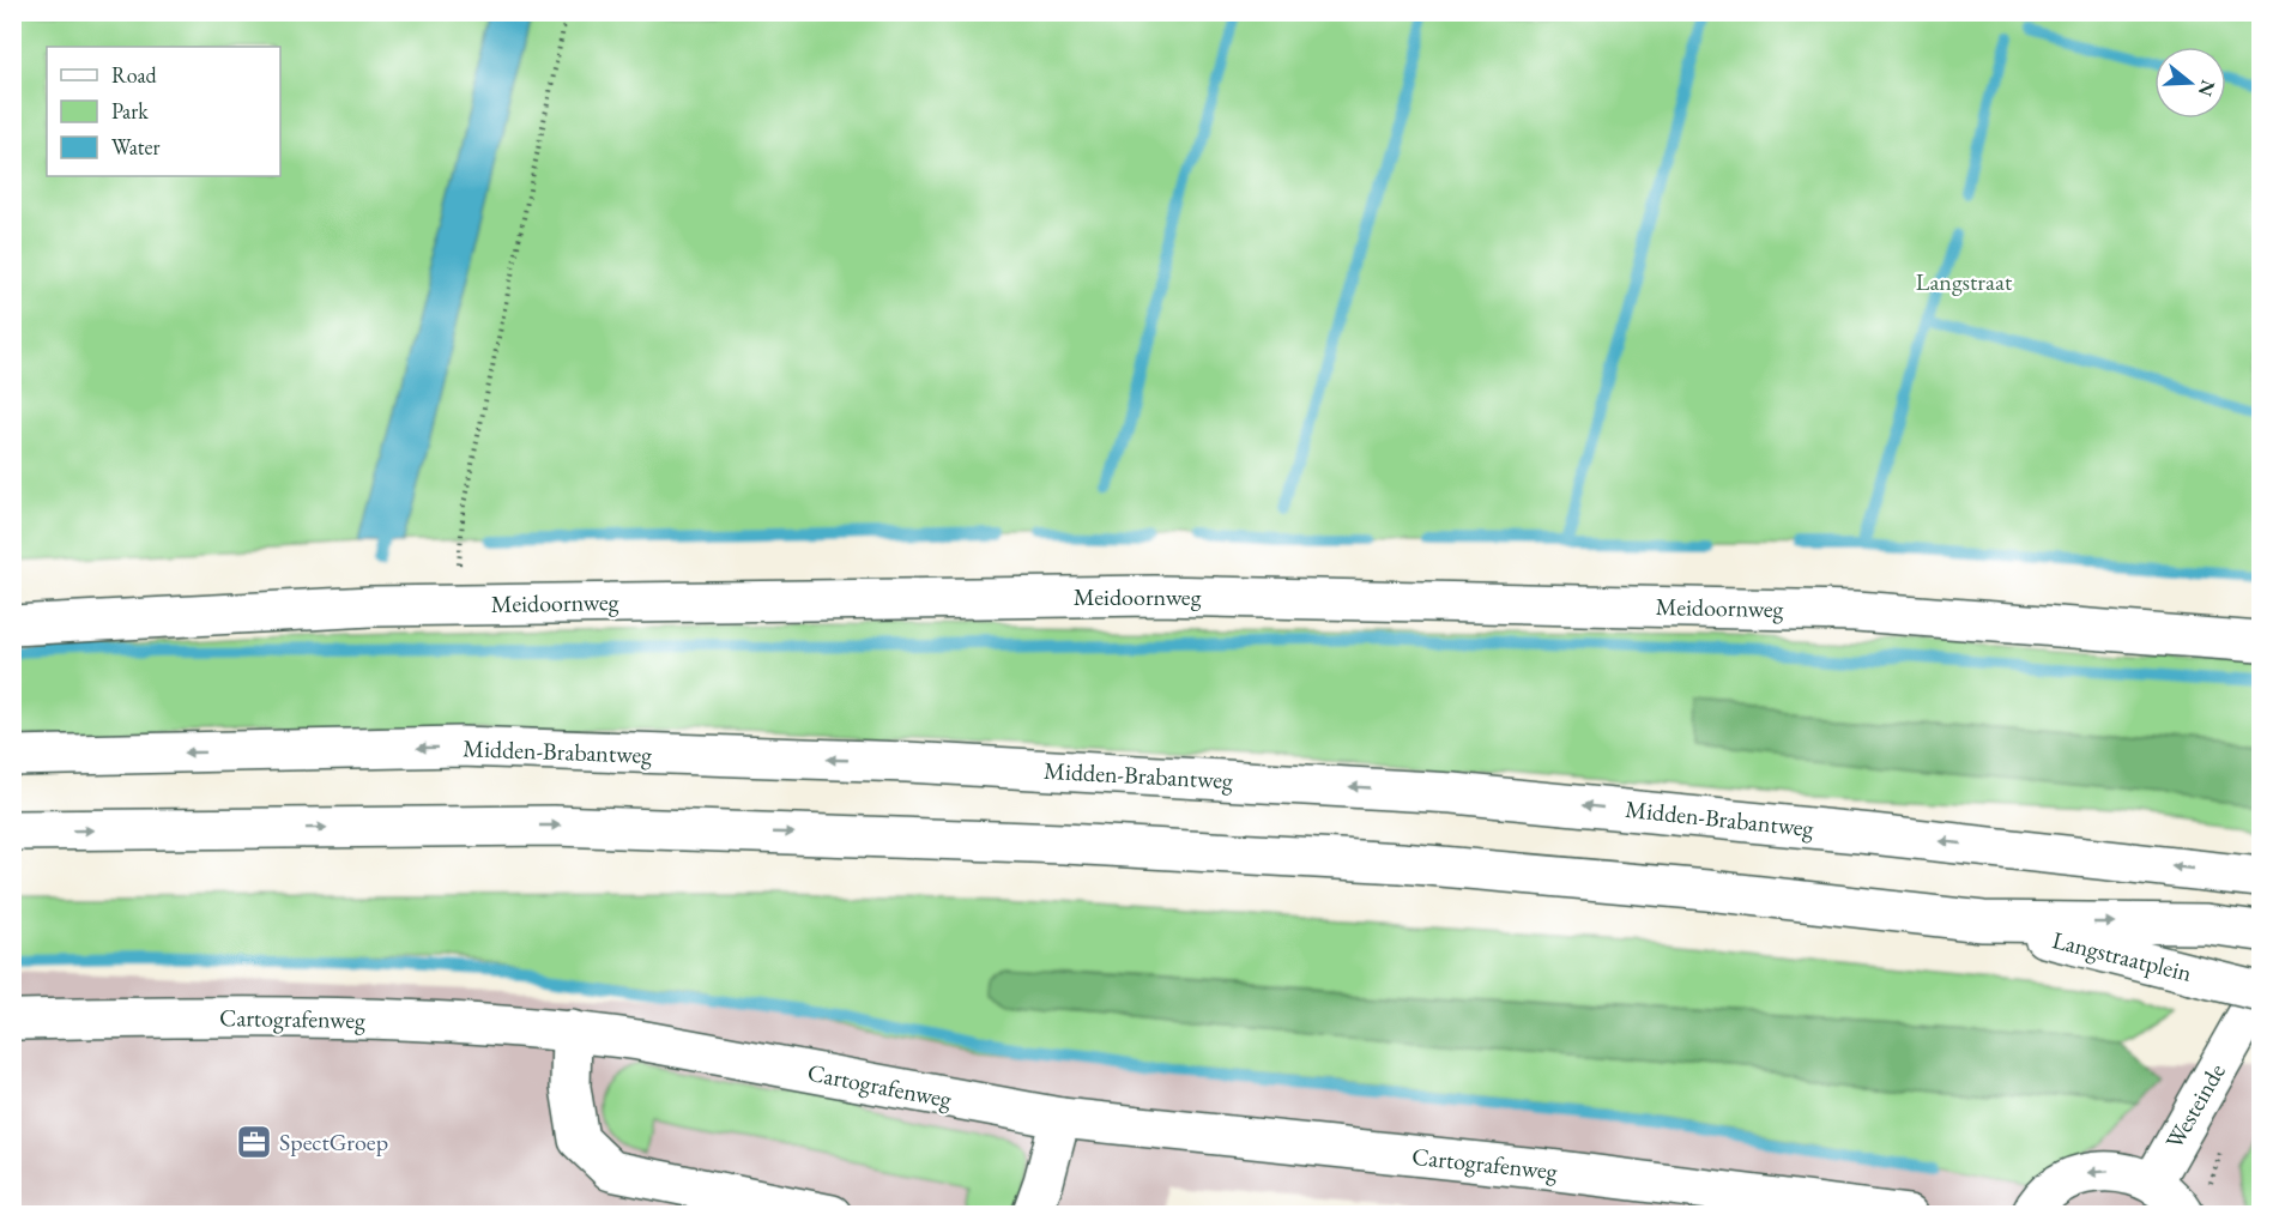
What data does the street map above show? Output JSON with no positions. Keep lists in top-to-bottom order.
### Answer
{
  "streets": {
    "main road": [
      "Meidoornweg",
      "Midden-Brabantweg",
      "Langstraatplein",
      "Cartografenweg",
      "Westeinde"
    ]
  },
  "crossings": [
    ["Langstraatplein", "Westeinde"]
  ],
  "parks": ["Langstraat"],
  "places": {
    "office": ["SpectGroep"]
  },
  "legend": ["Road", "Park", "Water"],
  "north": "right"
}
